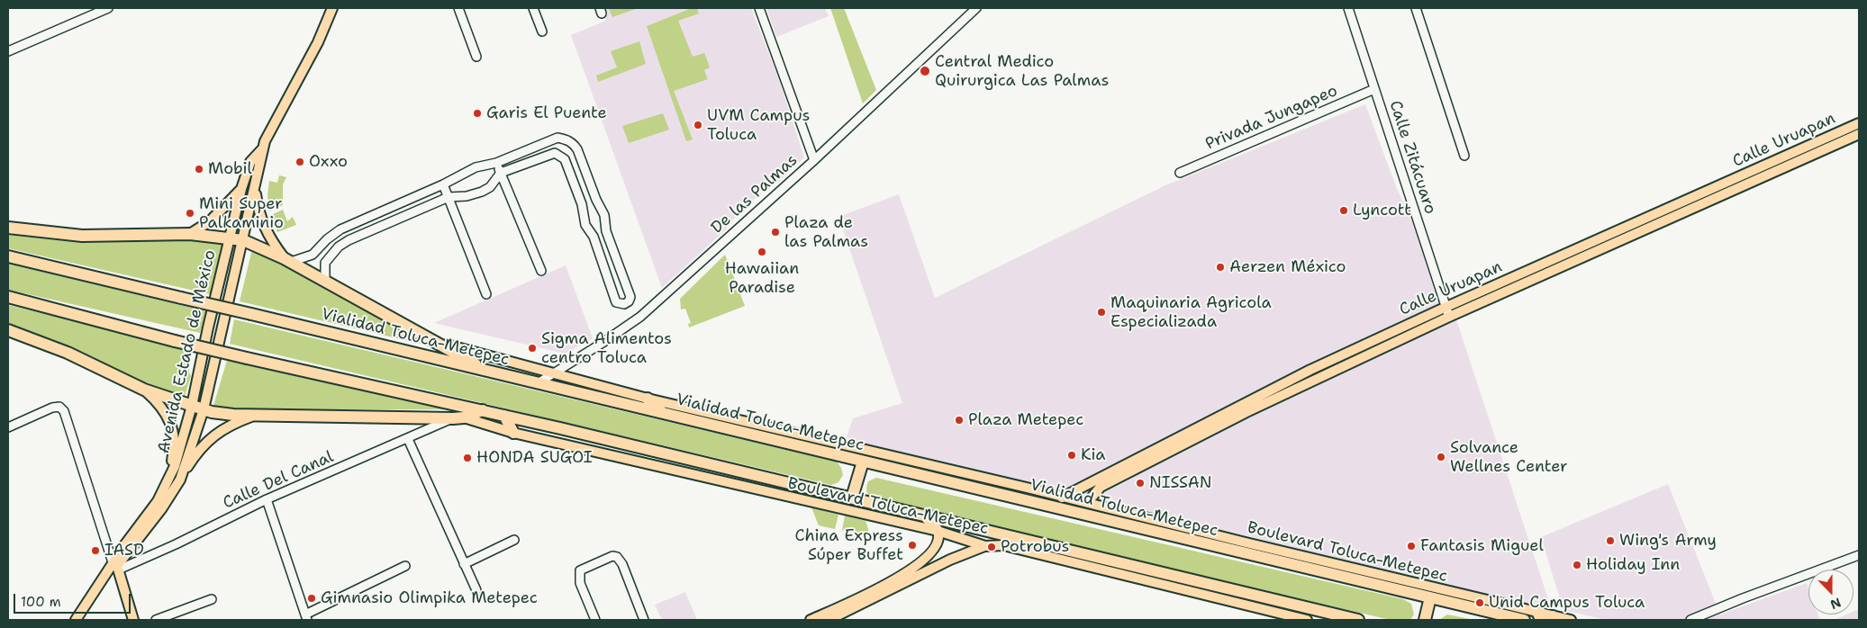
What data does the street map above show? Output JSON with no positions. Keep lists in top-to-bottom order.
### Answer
{
  "streets": {
    "highway": ["Vialidad Toluca-Metepec"],
    "main road": ["Calle Uruapan", "Avenida Estado de México", "Boulevard Toluca-Metepec"],
    "street": [
      "Privada Jungapeo",
      "Calle Zitácuaro",
      "De las Palmas",
      "Calle Del Canal"
    ]
  },
  "crossings": [
    ["Privada Jungapeo", "Calle Zitácuaro"],
    ["Calle Uruapan", "Calle Zitácuaro"],
    ["Calle Uruapan", "Boulevard Toluca-Metepec"],
    ["De las Palmas", "Vialidad Toluca-Metepec"],
    ["Vialidad Toluca-Metepec", "Boulevard Toluca-Metepec"],
    ["Avenida Estado de México", "Calle Del Canal"],
    ["Calle Del Canal", "Boulevard Toluca-Metepec"]
  ],
  "places": [
    "Central Medico Quirurgica Las Palmas",
    "Garis El Puente",
    "UVM Campus Toluca",
    "Oxxo",
    "Mobil",
    "Lyncott",
    "Mini Super Palkaminio",
    "Plaza de las Palmas",
    "Hawaiian Paradise",
    "Aerzen México",
    "Maquinaria Agricola Especializada",
    "Sigma Alimentos centro Toluca",
    "Plaza Metepec",
    "Kia",
    "Solvance Wellnes Center",
    "HONDA SUGOI",
    "NISSAN",
    "Wing's Army",
    "China Express Súper Buffet",
    "Fantasis Miguel",
    "Potrobus",
    "IASD",
    "Holiday Inn",
    "Gimnasio Olimpika Metepec",
    "Unid Campus Toluca"
  ],
  "scale_bar": "100 m",
  "north": "bottom"
}
